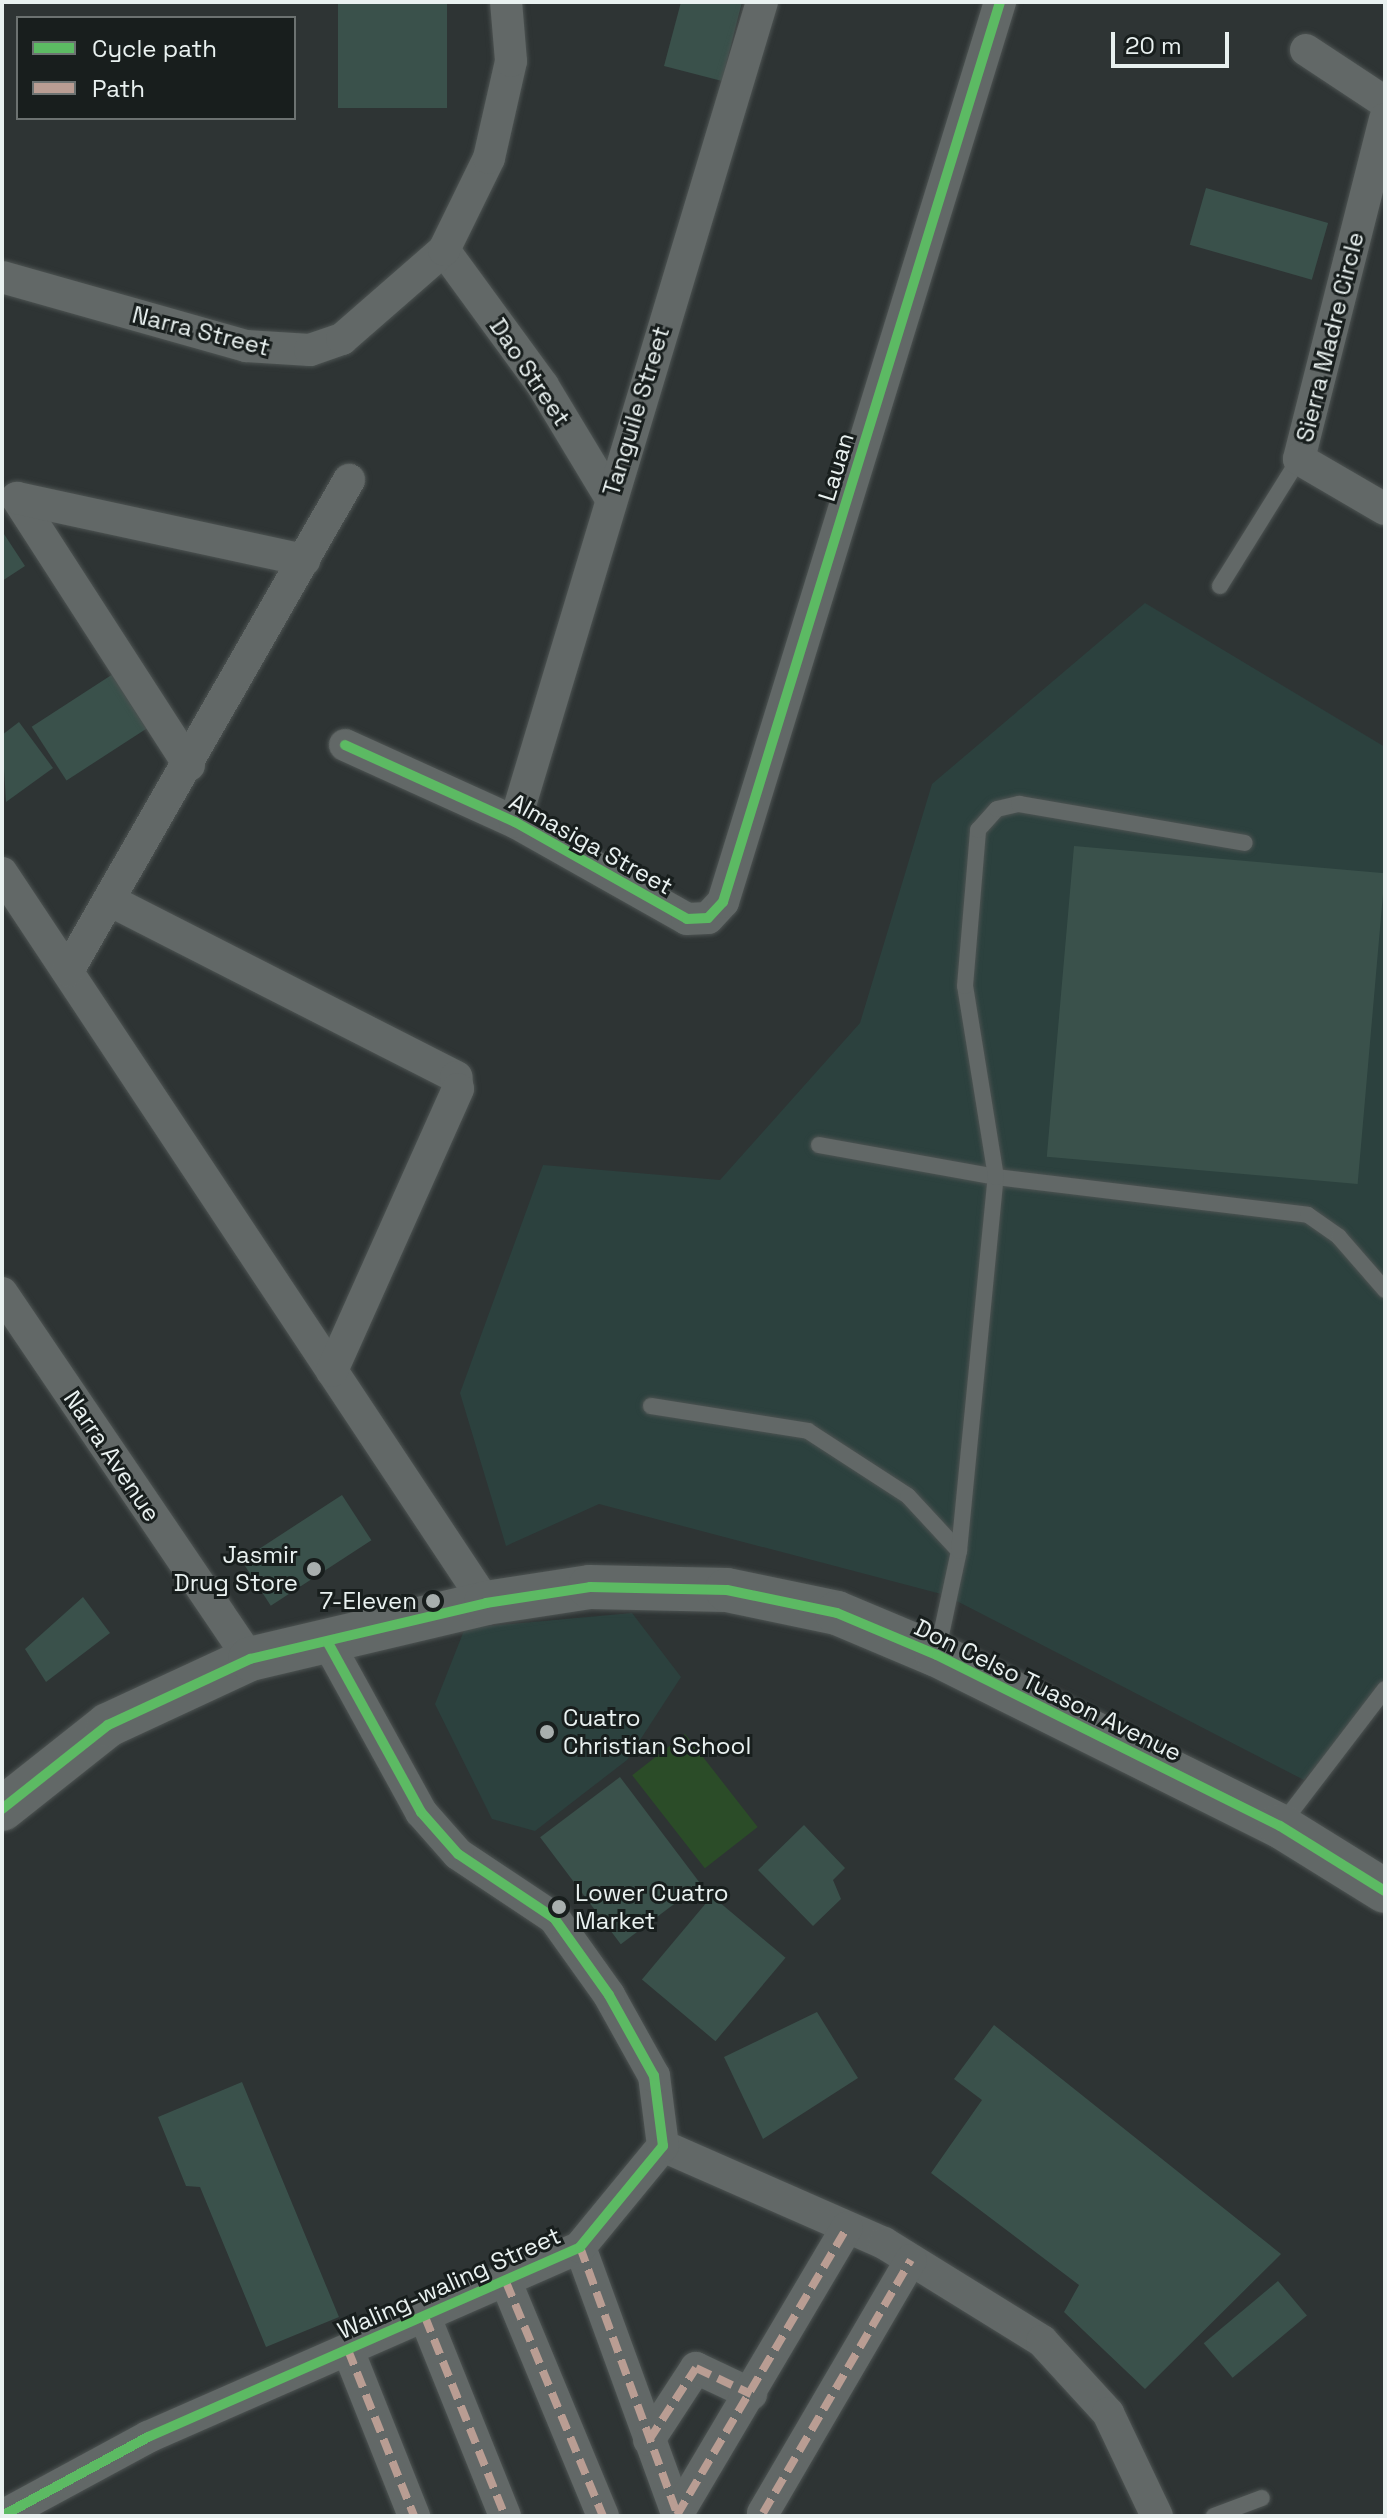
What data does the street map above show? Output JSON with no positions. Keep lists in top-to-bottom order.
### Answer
{
  "streets": {
    "street": [
      "Narra Street",
      "Sierra Madre Circle",
      "Dao Street",
      "Tanguile Street",
      "Lauan",
      "Almasiga Street",
      "Narra Avenue",
      "Don Celso Tuason Avenue",
      "Waling-waling Street"
    ]
  },
  "crossings": [
    ["Narra Street", "Dao Street"],
    ["Dao Street", "Tanguile Street"],
    ["Tanguile Street", "Almasiga Street"],
    ["Lauan", "Almasiga Street"],
    ["Narra Avenue", "Don Celso Tuason Avenue"]
  ],
  "places": [
    "Jasmir Drug Store",
    "7-Eleven",
    "Cuatro Christian School",
    "Lower Cuatro Market"
  ],
  "legend": ["Cycle path", "Path"],
  "scale_bar": "20 m"
}
